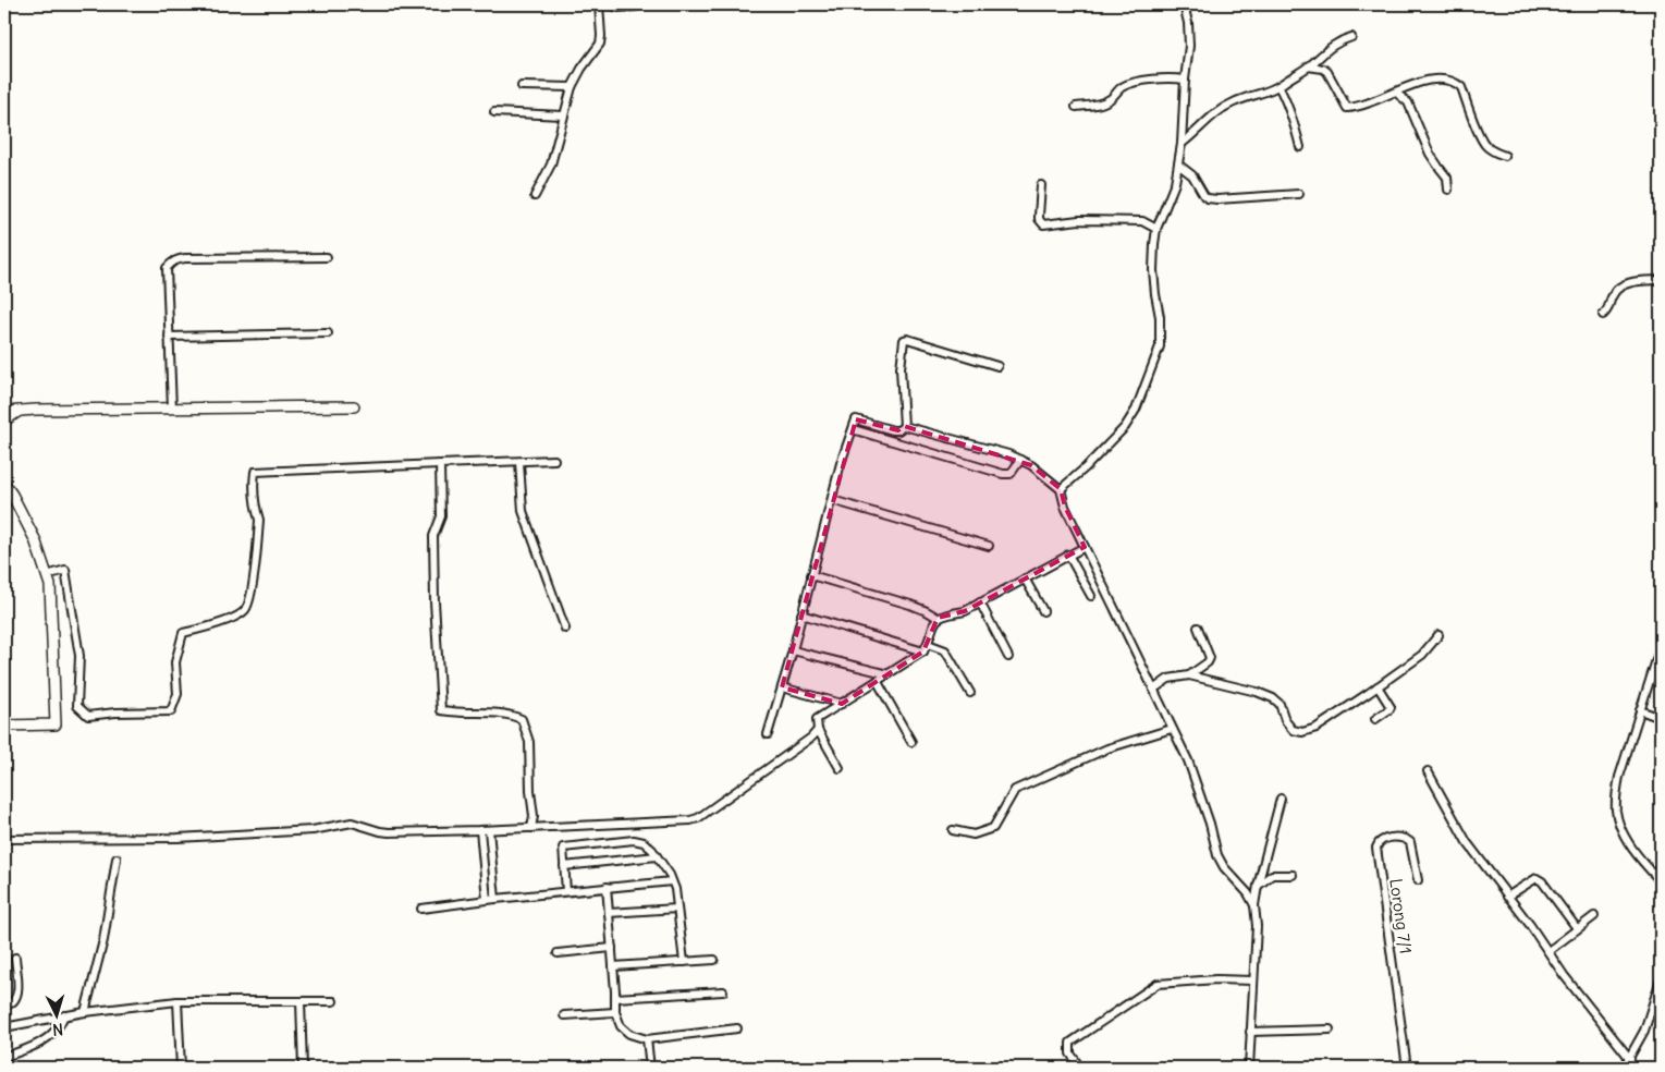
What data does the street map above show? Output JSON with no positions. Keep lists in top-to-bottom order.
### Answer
{
  "streets": {
    "street": ["Lorong 7/1"]
  },
  "north": "bottom"
}
